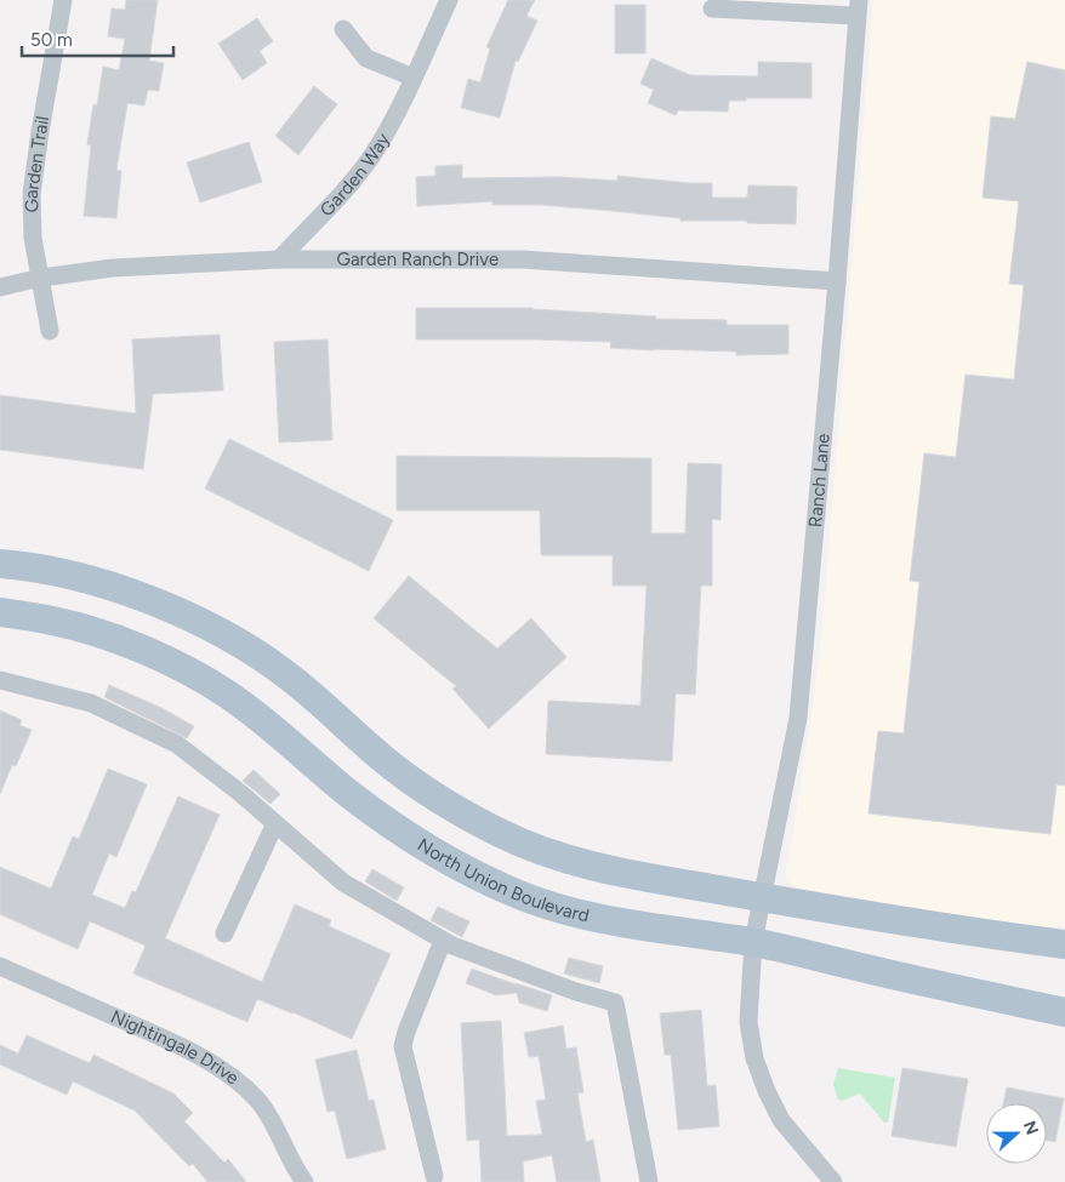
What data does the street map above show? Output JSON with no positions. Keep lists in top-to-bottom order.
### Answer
{
  "streets": {
    "main road": ["North Union Boulevard"],
    "street": [
      "Garden Trail",
      "Garden Way",
      "Garden Ranch Drive",
      "Ranch Lane",
      "Nightingale Drive"
    ]
  },
  "crossings": [
    ["Garden Trail", "Garden Ranch Drive"],
    ["Garden Way", "Garden Ranch Drive"],
    ["Garden Ranch Drive", "Ranch Lane"],
    ["Ranch Lane", "North Union Boulevard"]
  ],
  "scale_bar": "50 m",
  "north": "right"
}
